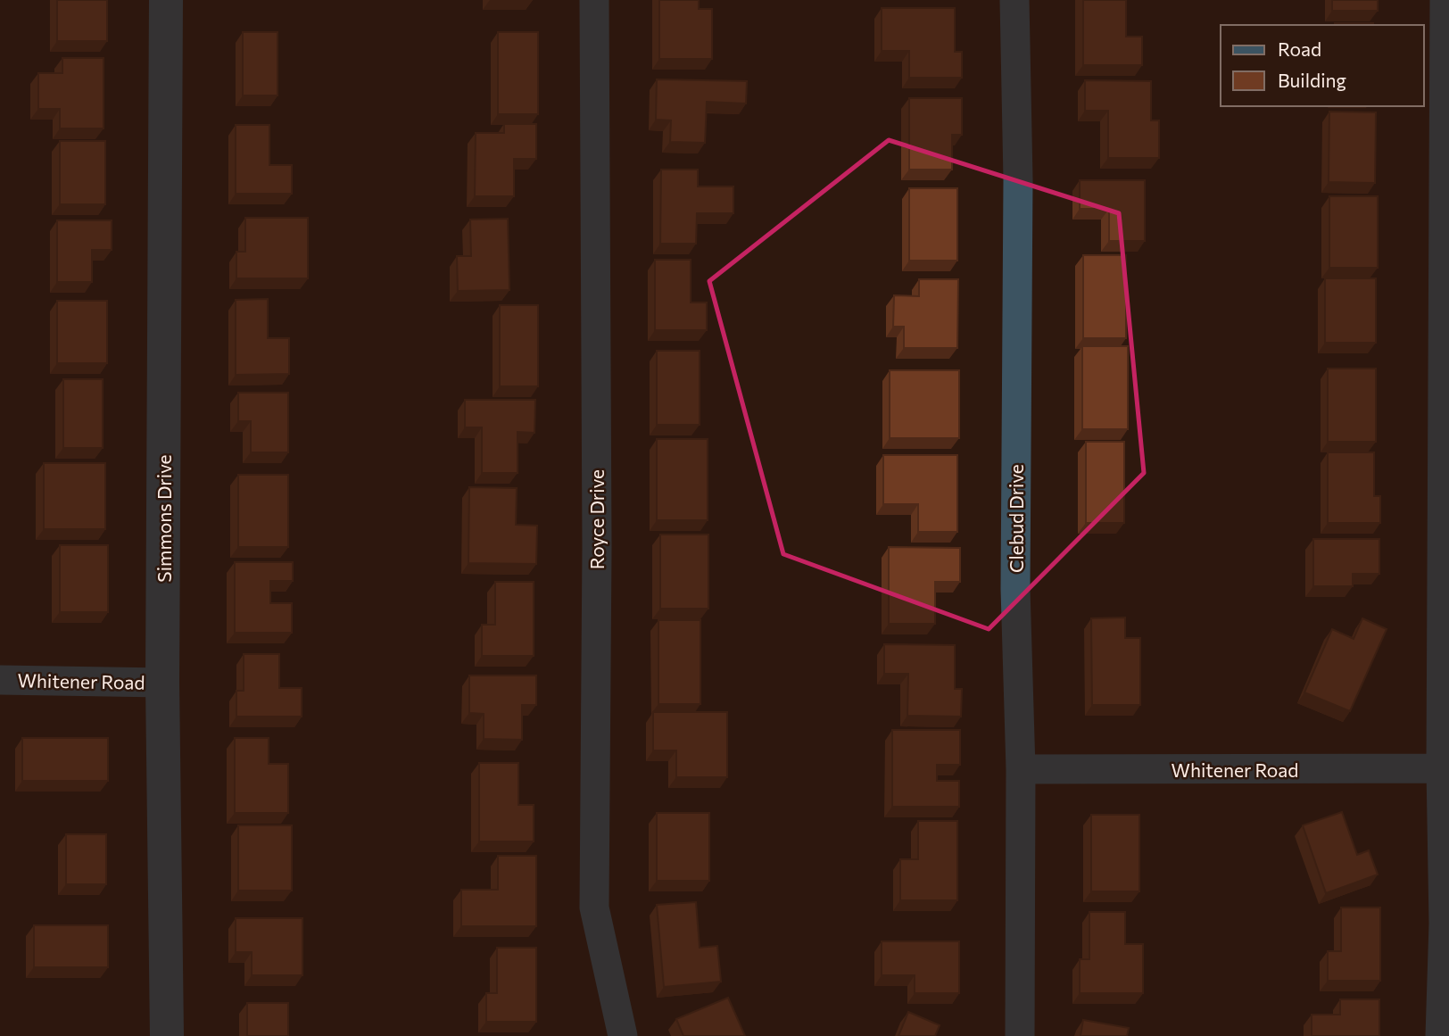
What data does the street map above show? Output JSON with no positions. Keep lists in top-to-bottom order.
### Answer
{
  "streets": {
    "street": [
      "Simmons Drive",
      "Clebud Drive",
      "Royce Drive",
      "Whitener Road"
    ]
  },
  "crossings": [
    ["Simmons Drive", "Whitener Road"],
    ["Clebud Drive", "Whitener Road"]
  ],
  "legend": ["Road", "Building"]
}
